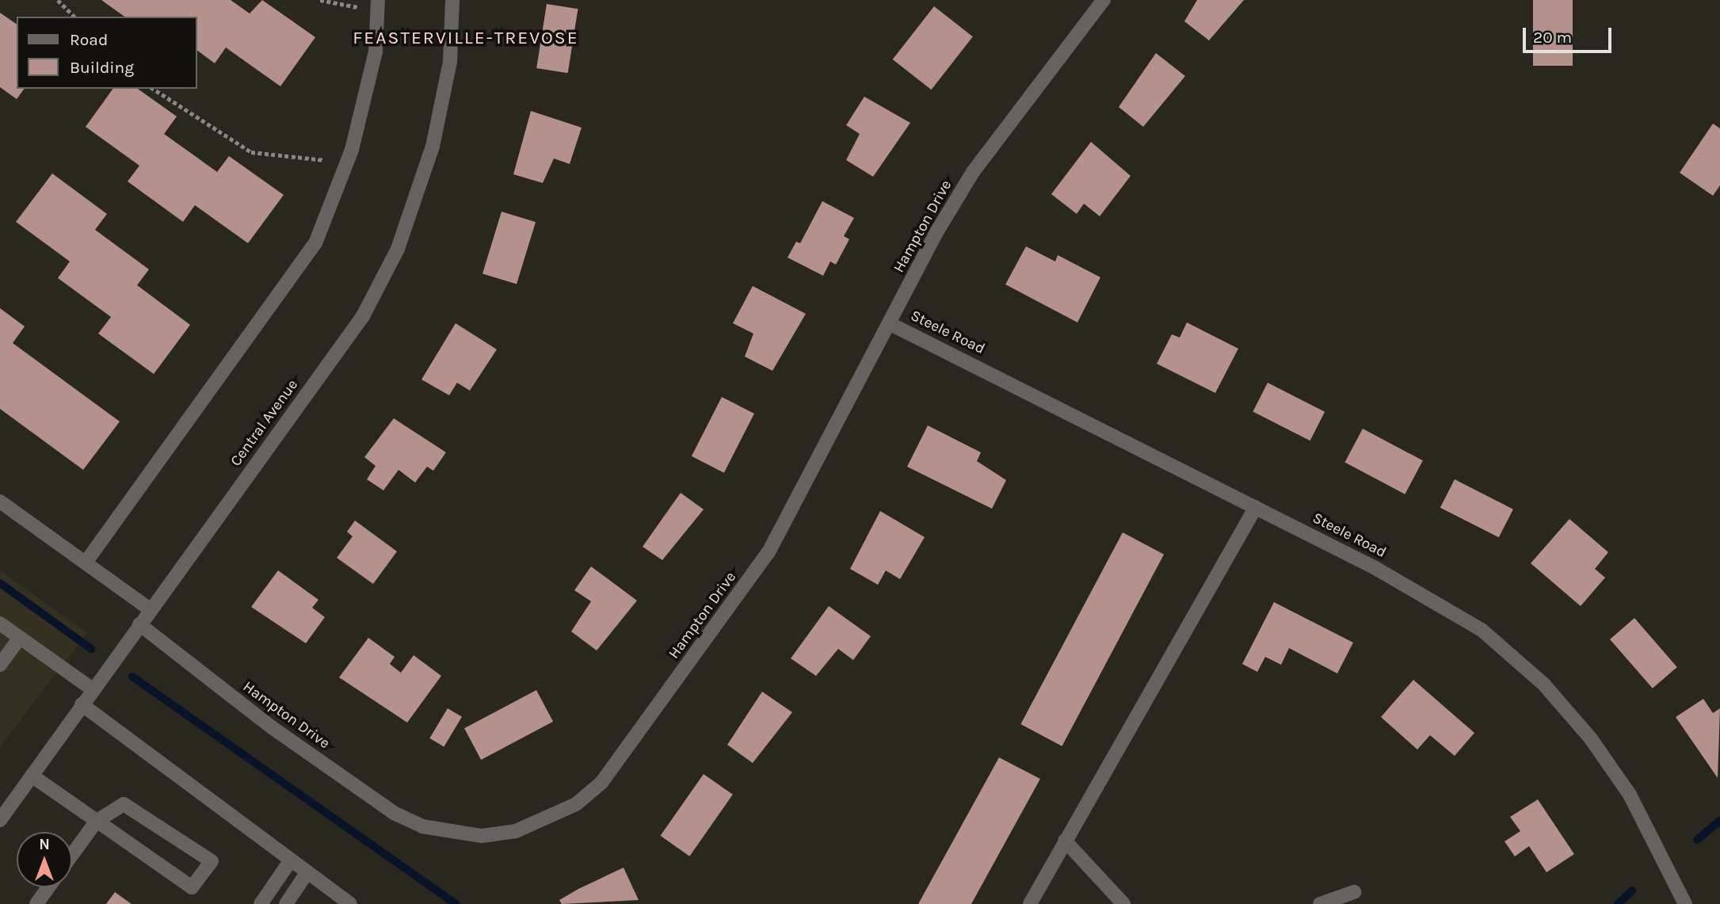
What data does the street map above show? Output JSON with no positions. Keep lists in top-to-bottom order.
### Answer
{
  "streets": {
    "street": ["Hampton Drive", "Steele Road", "Central Avenue"]
  },
  "crossings": [
    ["Hampton Drive", "Steele Road"],
    ["Hampton Drive", "Central Avenue"]
  ],
  "districts": ["FEASTERVILLE-TREVOSE"],
  "legend": ["Road", "Building"],
  "scale_bar": "20 m",
  "north": "top"
}
